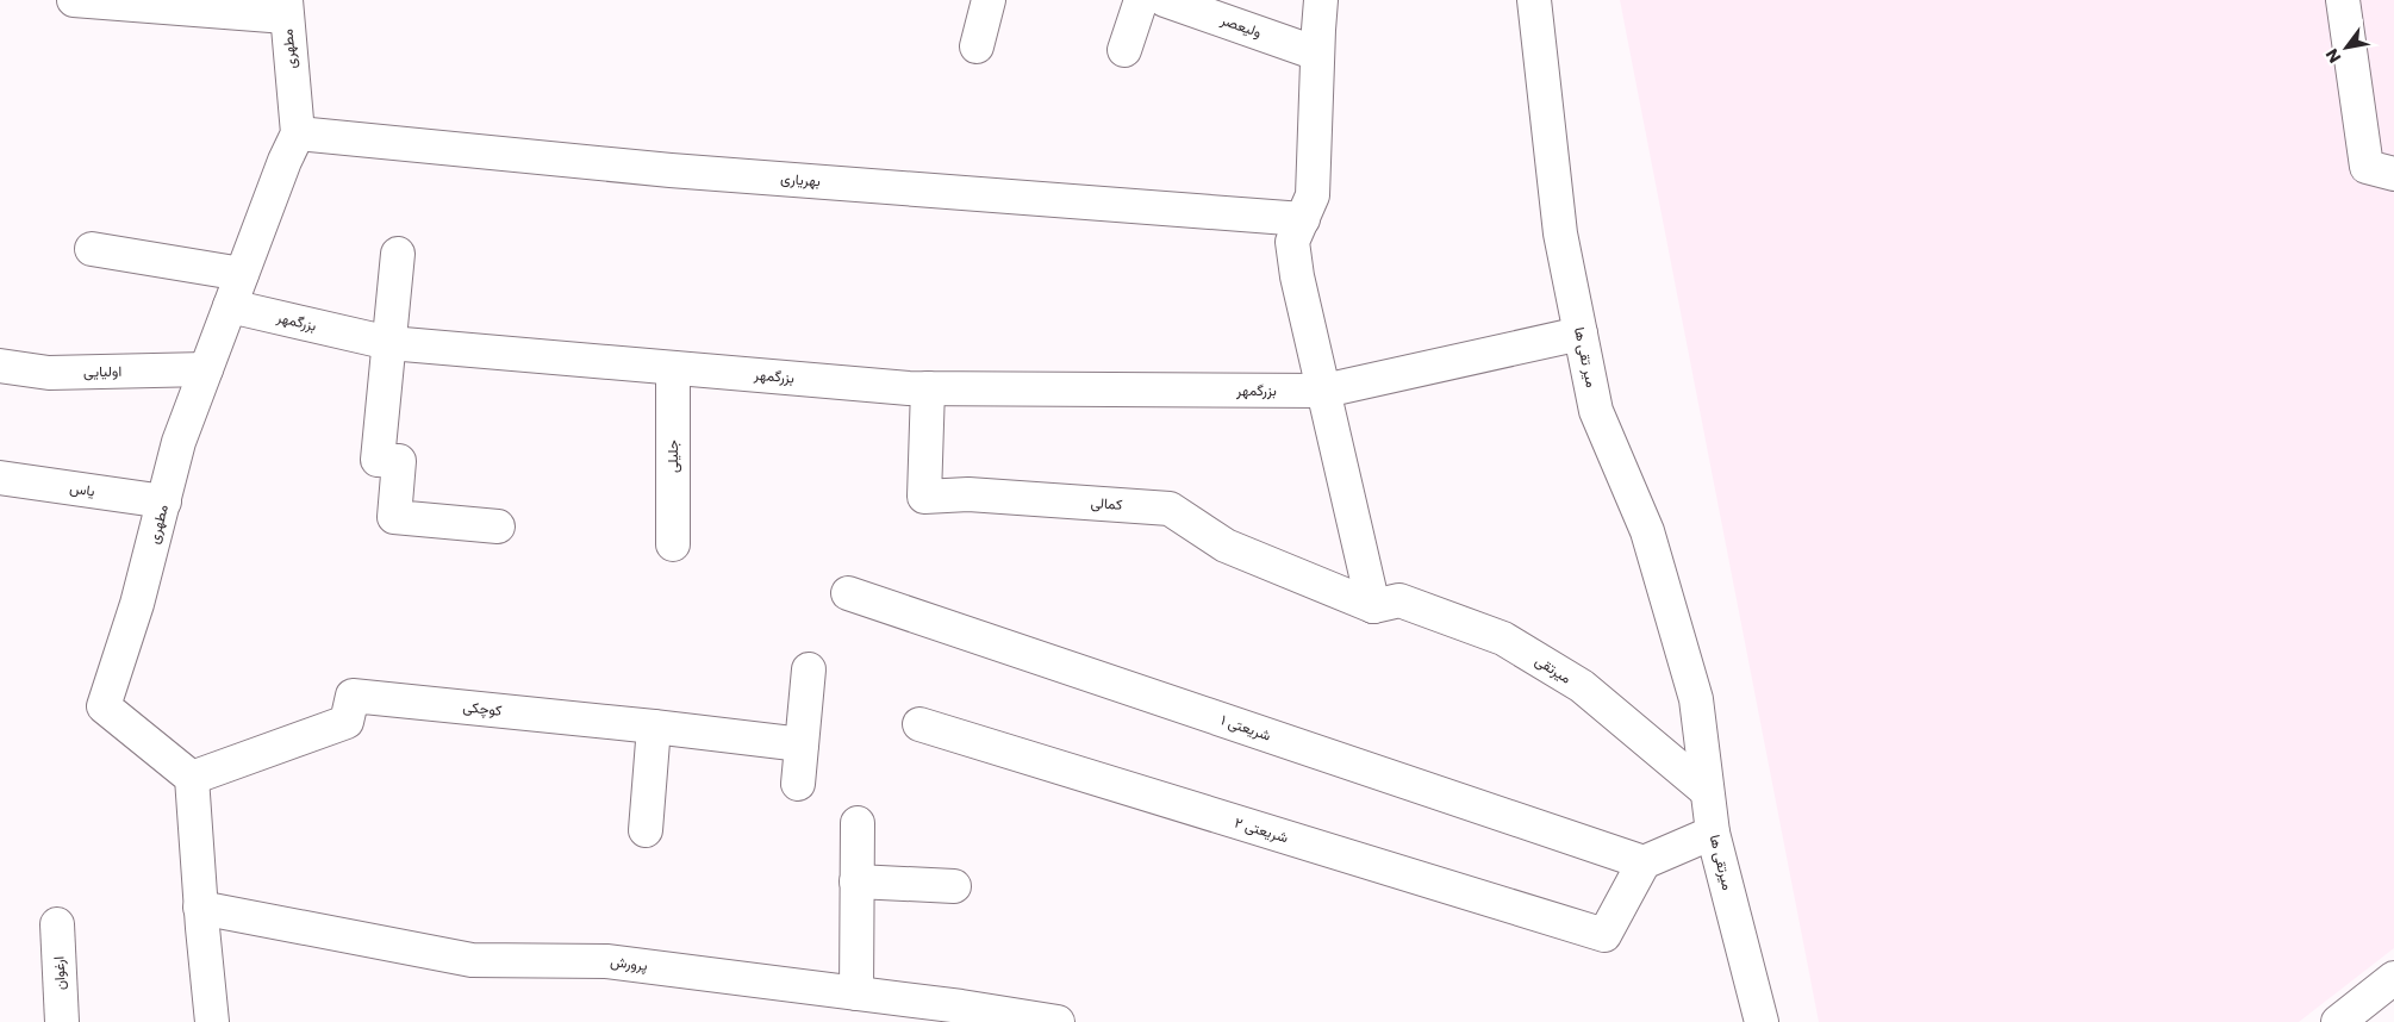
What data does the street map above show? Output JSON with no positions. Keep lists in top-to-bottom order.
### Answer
{
  "streets": {
    "street": [
      "ولیعصر",
      "مطهری",
      "بهریاری",
      "بزرگمهر",
      "میر تقی ها",
      "اولیایی",
      "جلیلی",
      "یاس",
      "کمالی",
      "میرتقی",
      "کوچکی",
      "شریعتی ۱",
      "شریعتی ۲",
      "میرتقی ها",
      "پرورش",
      "ارغوان"
    ]
  },
  "crossings": [
    ["مطهری", "بهریاری"],
    ["مطهری", "بزرگمهر"],
    ["مطهری", "اولیایی"],
    ["مطهری", "یاس"],
    ["مطهری", "کوچکی"],
    ["بزرگمهر", "میر تقی ها"],
    ["بزرگمهر", "جلیلی"],
    ["بزرگمهر", "کمالی"],
    ["میر تقی ها", "میرتقی ها"],
    ["کمالی", "میرتقی"],
    ["میرتقی", "میرتقی ها"],
    ["شریعتی ۱", "شریعتی ۲"]
  ],
  "north": "bottom left"
}
